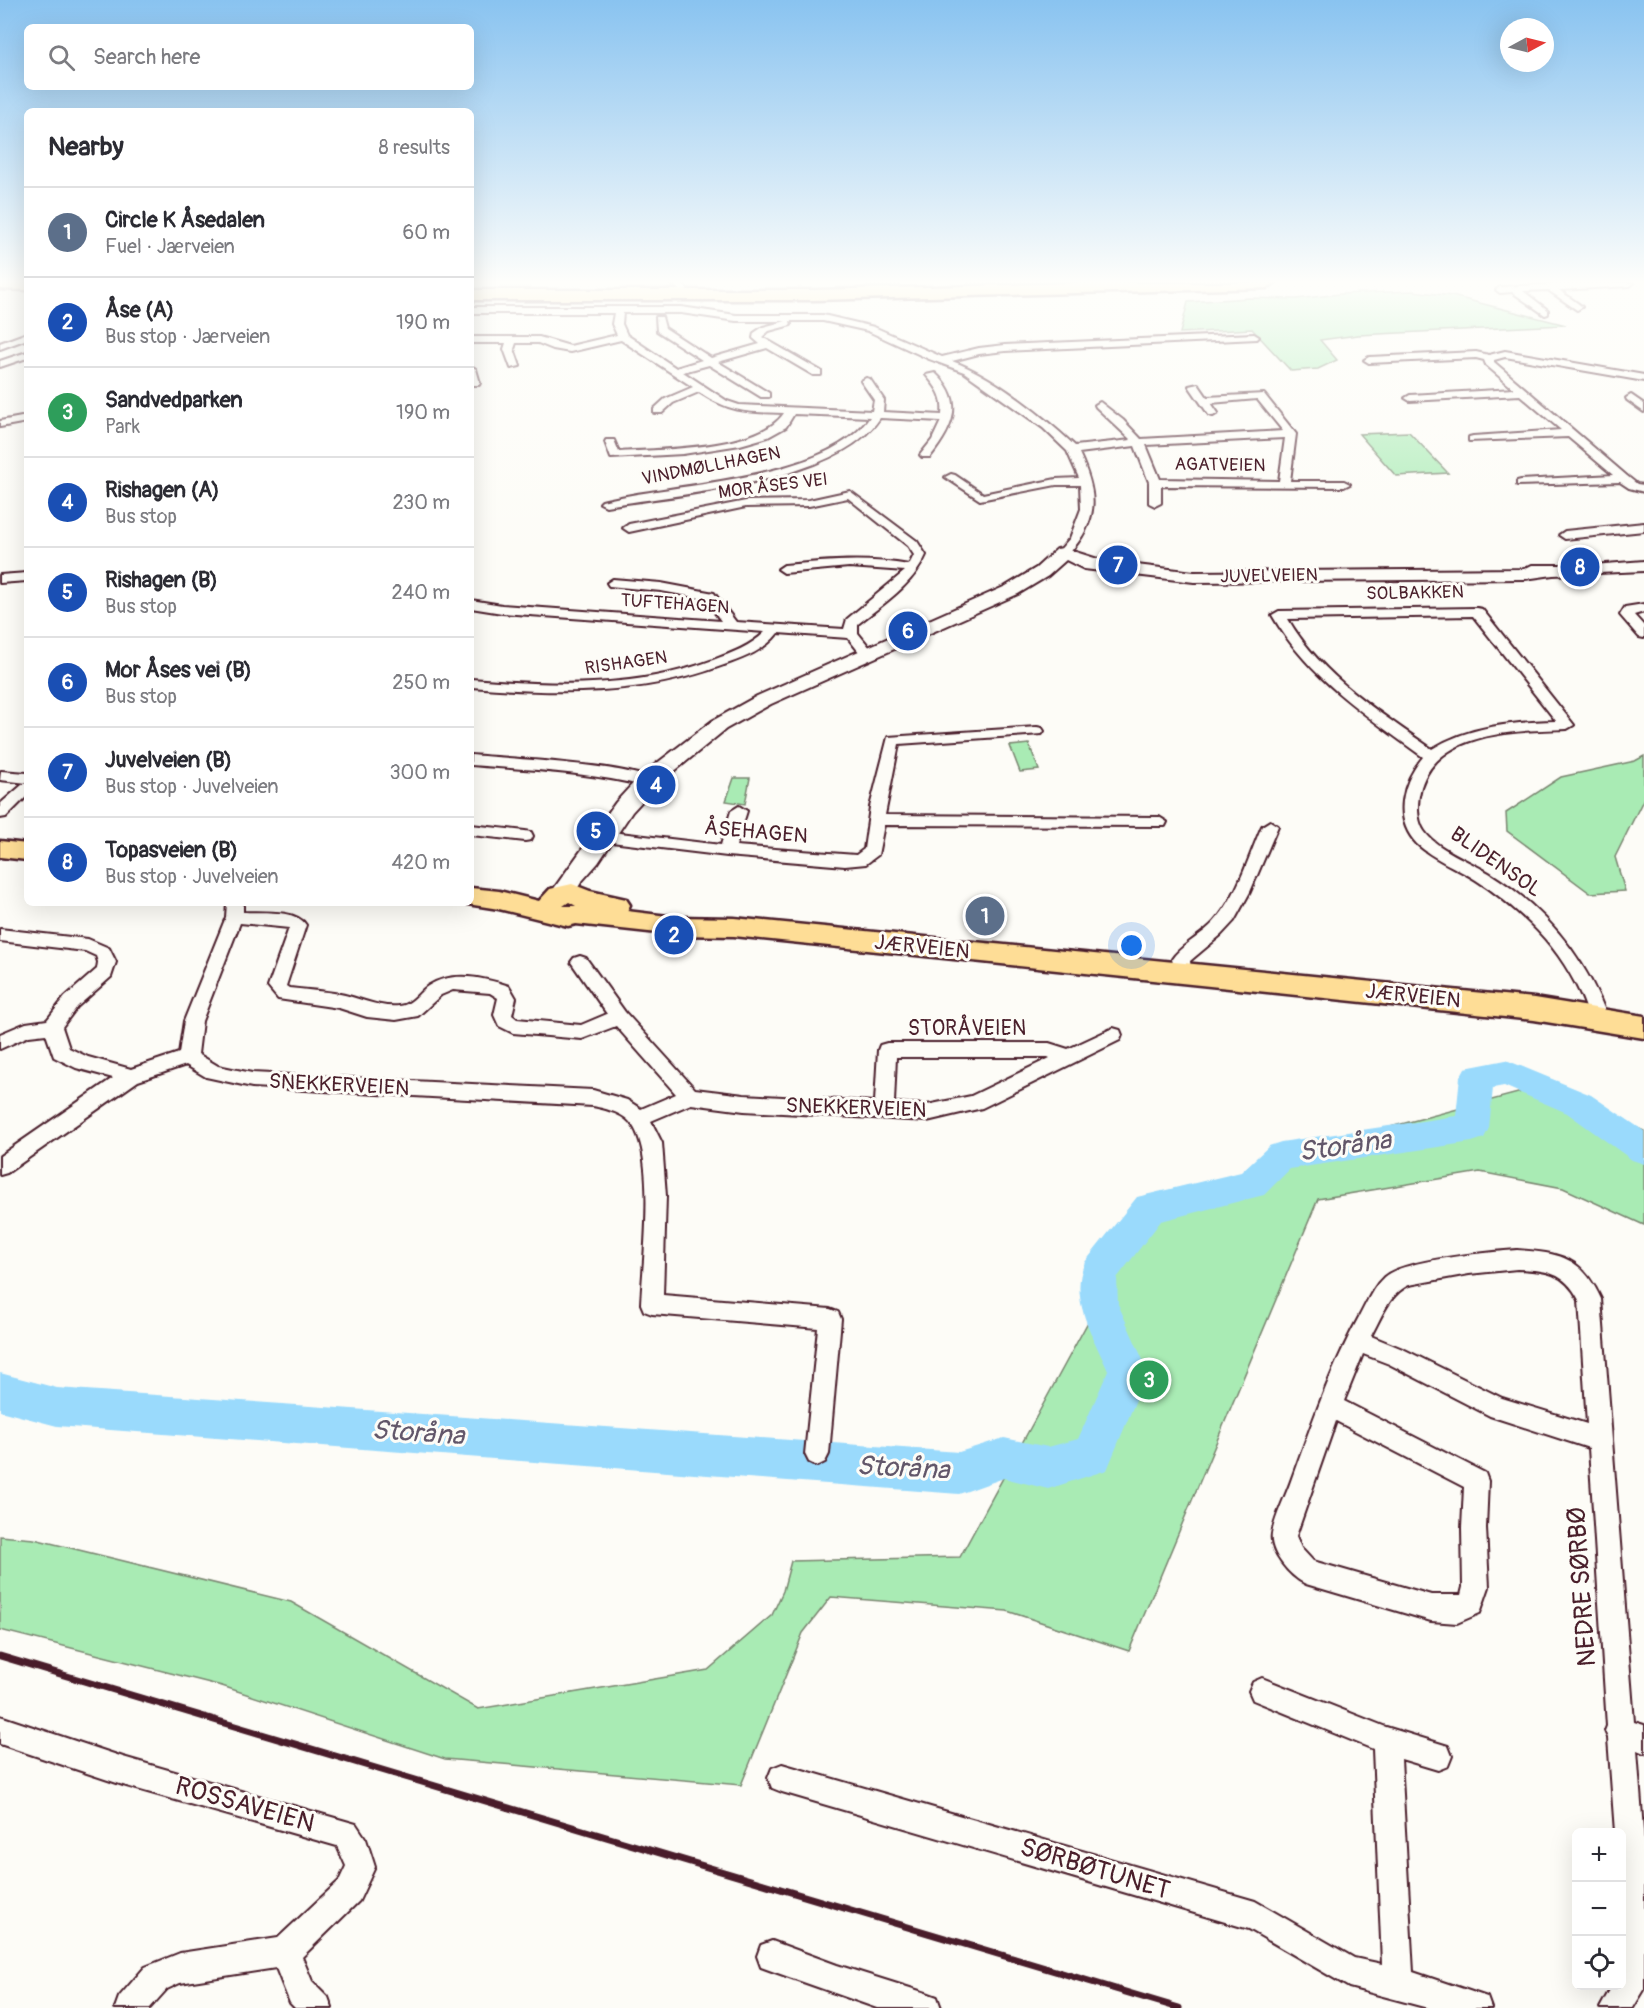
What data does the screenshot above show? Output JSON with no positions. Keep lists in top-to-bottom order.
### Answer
{
  "streets": {
    "main road": ["JÆRVEIEN"],
    "street": [
      "AGATVEIEN",
      "VINDMØLLHAGEN",
      "MOR ÅSES VEI",
      "JUVELVEIEN",
      "SOLBAKKEN",
      "TUFTEHAGEN",
      "RISHAGEN",
      "ÅSEHAGEN",
      "BLIDENSOL",
      "STORÅVEIEN",
      "SNEKKERVEIEN",
      "NEDRE SØRBØ",
      "ROSSAVEIEN",
      "SØRBØTUNET"
    ]
  },
  "crossings": [
    ["SOLBAKKEN", "BLIDENSOL"],
    ["TUFTEHAGEN", "RISHAGEN"],
    ["BLIDENSOL", "JÆRVEIEN"],
    ["STORÅVEIEN", "SNEKKERVEIEN"]
  ],
  "water": ["Storåna"],
  "north": "right",
  "page": {
    "search": "Search here",
    "heading": ["Nearby", "8 results"],
    "list": [
      {
        "mark": "1",
        "name": "Circle K Åsedalen",
        "note": "Fuel · Jærveien",
        "value": "60 m"
      },
      {
        "mark": "2",
        "name": "Åse (A)",
        "note": "Bus stop · Jærveien",
        "value": "190 m"
      },
      {
        "mark": "3",
        "name": "Sandvedparken",
        "note": "Park",
        "value": "190 m"
      },
      {
        "mark": "4",
        "name": "Rishagen (A)",
        "note": "Bus stop",
        "value": "230 m"
      },
      {
        "mark": "5",
        "name": "Rishagen (B)",
        "note": "Bus stop",
        "value": "240 m"
      },
      {
        "mark": "6",
        "name": "Mor Åses vei (B)",
        "note": "Bus stop",
        "value": "250 m"
      },
      {
        "mark": "7",
        "name": "Juvelveien (B)",
        "note": "Bus stop · Juvelveien",
        "value": "300 m"
      },
      {
        "mark": "8",
        "name": "Topasveien (B)",
        "note": "Bus stop · Juvelveien",
        "value": "420 m"
      }
    ],
    "pins": [
      "7",
      "8",
      "6",
      "4",
      "5",
      "1",
      "2",
      "3"
    ],
    "map_buttons": ["+", "−"]
  }
}
